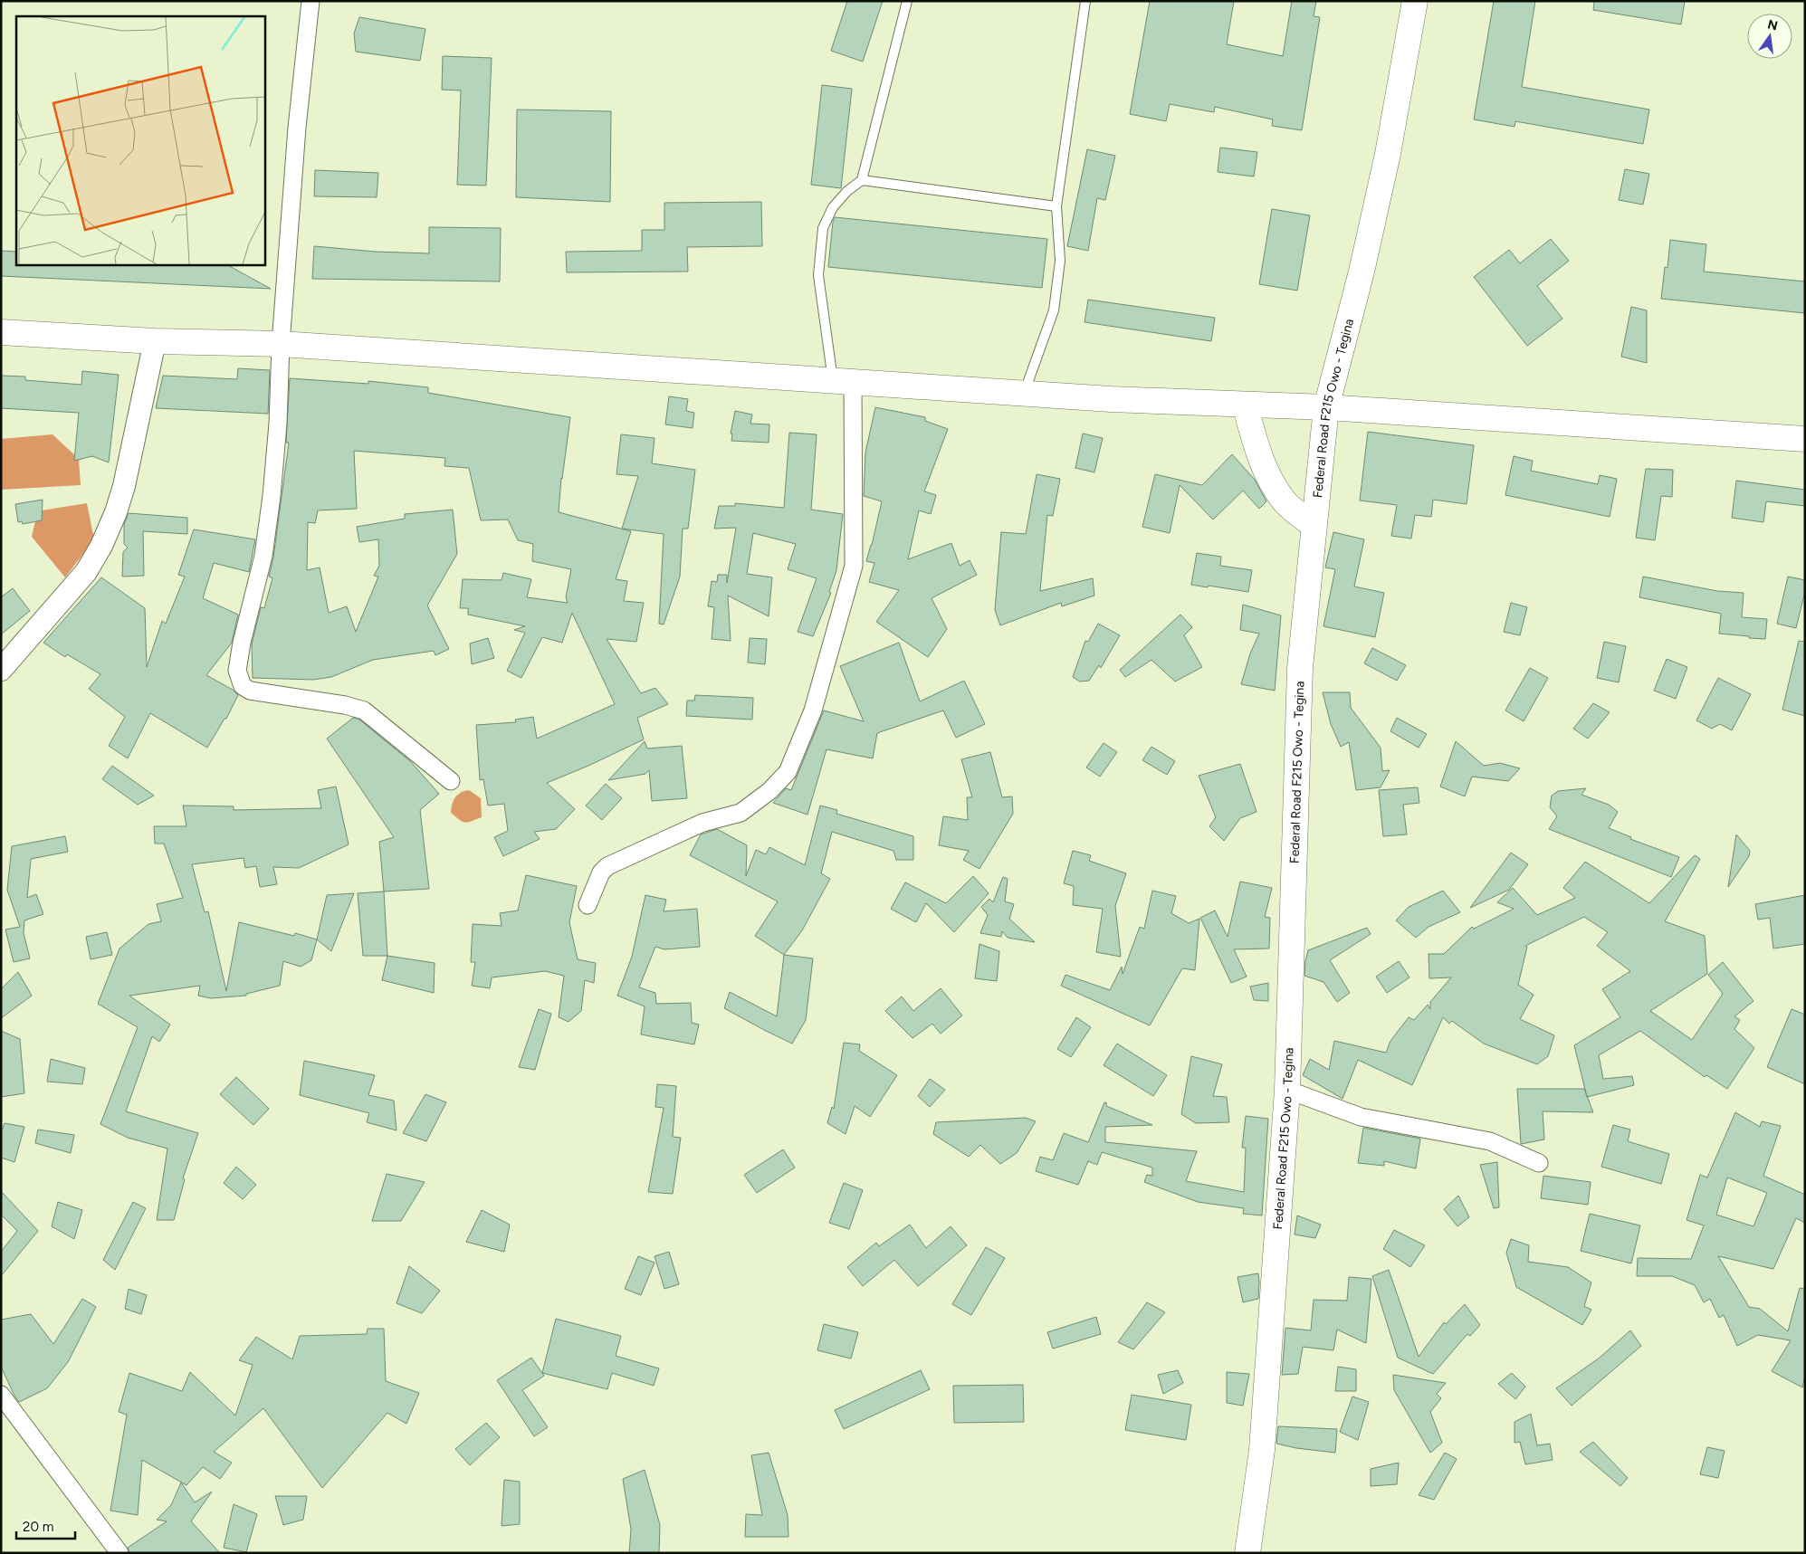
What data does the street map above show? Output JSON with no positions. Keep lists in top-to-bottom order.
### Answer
{
  "streets": {
    "main road": ["Federal Road F215 Owo - Tegina"]
  },
  "scale_bar": "20 m",
  "north": "top"
}
